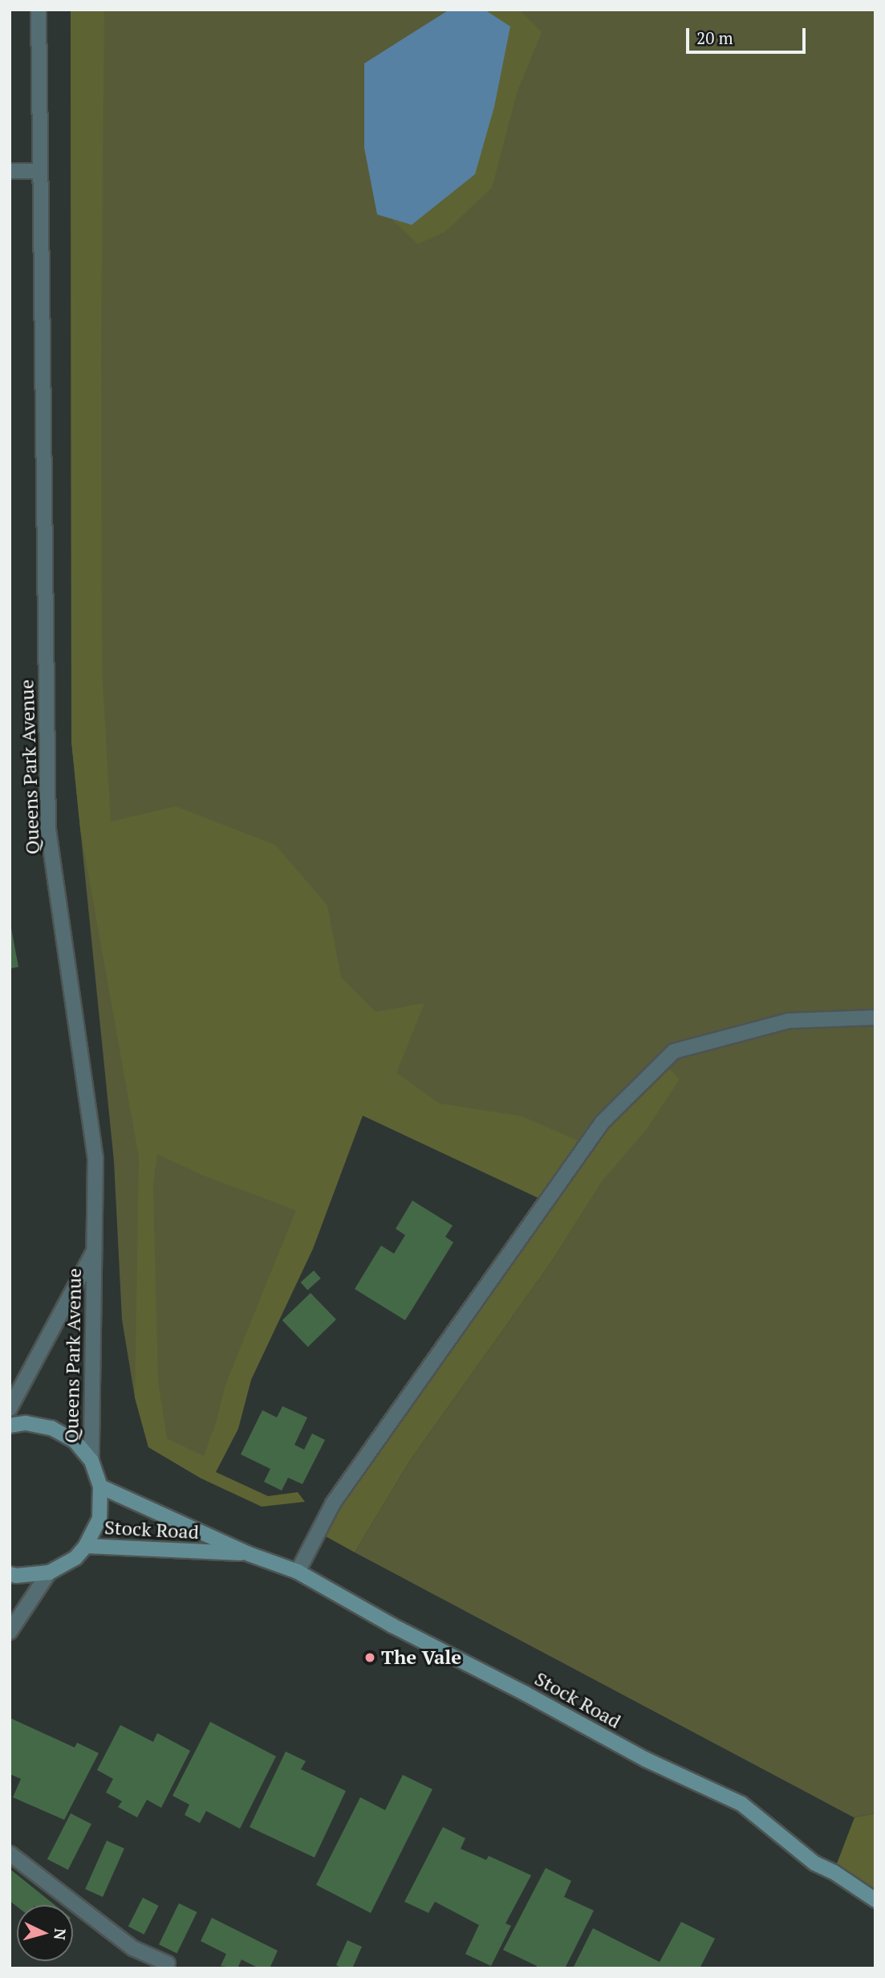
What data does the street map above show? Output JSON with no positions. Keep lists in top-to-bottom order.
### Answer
{
  "streets": {
    "main road": ["Stock Road"],
    "street": ["Queens Park Avenue"]
  },
  "crossings": [
    ["Queens Park Avenue", "Stock Road"]
  ],
  "places": ["The Vale"],
  "scale_bar": "20 m",
  "north": "right"
}
